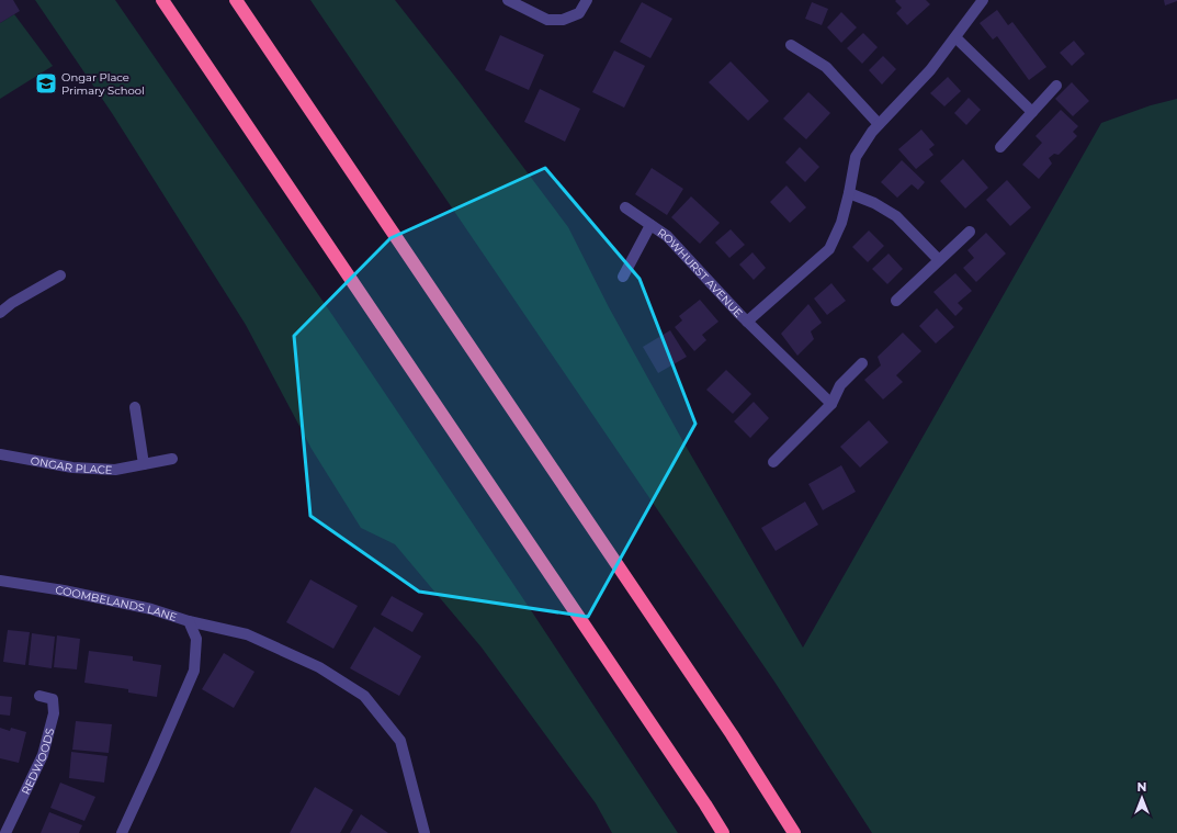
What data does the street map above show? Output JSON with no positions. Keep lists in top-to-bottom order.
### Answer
{
  "streets": {
    "street": [
      "ROWHURST AVENUE",
      "ONGAR PLACE",
      "COOMBELANDS LANE",
      "REDWOODS"
    ]
  },
  "places": {
    "school or university": ["Ongar Place Primary School"]
  },
  "north": "top"
}
